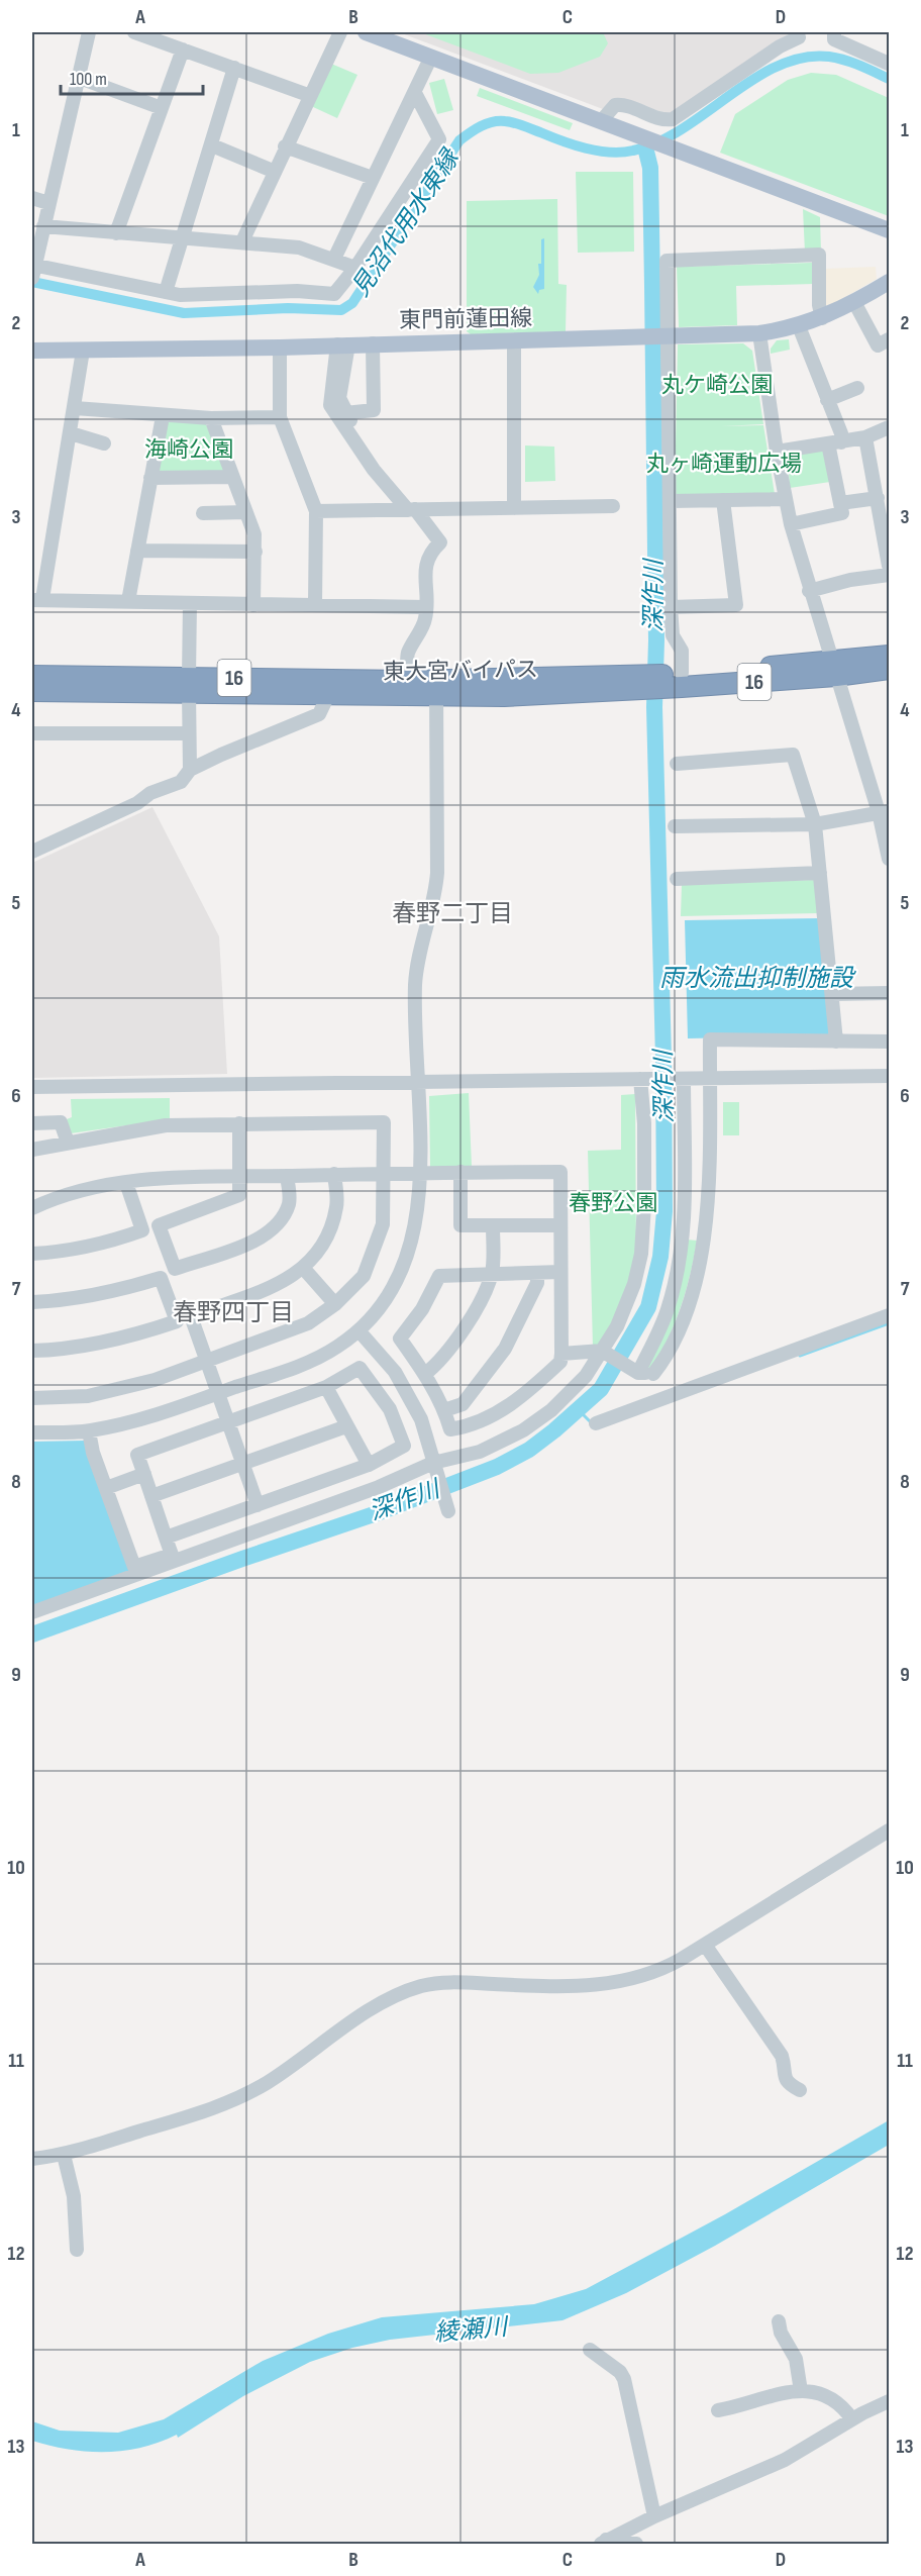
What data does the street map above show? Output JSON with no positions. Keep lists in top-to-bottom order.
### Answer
{
  "streets": {
    "highway": ["東大宮バイパス", "16"],
    "main road": ["東門前蓮田線"]
  },
  "districts": ["春野二丁目", "春野四丁目"],
  "water": [
    "見沼代用水東縁",
    "深作川",
    "雨水流出抑制施設",
    "綾瀬川"
  ],
  "parks": [
    "丸ケ崎公園",
    "海崎公園",
    "丸ヶ崎運動広場",
    "春野公園"
  ],
  "scale_bar": "100 m",
  "grid": {
    "columns": [
      "A",
      "B",
      "C",
      "D"
    ],
    "rows": [
      "1",
      "2",
      "3",
      "4",
      "5",
      "6",
      "7",
      "8",
      "9",
      "10",
      "11",
      "12",
      "13"
    ]
  }
}
